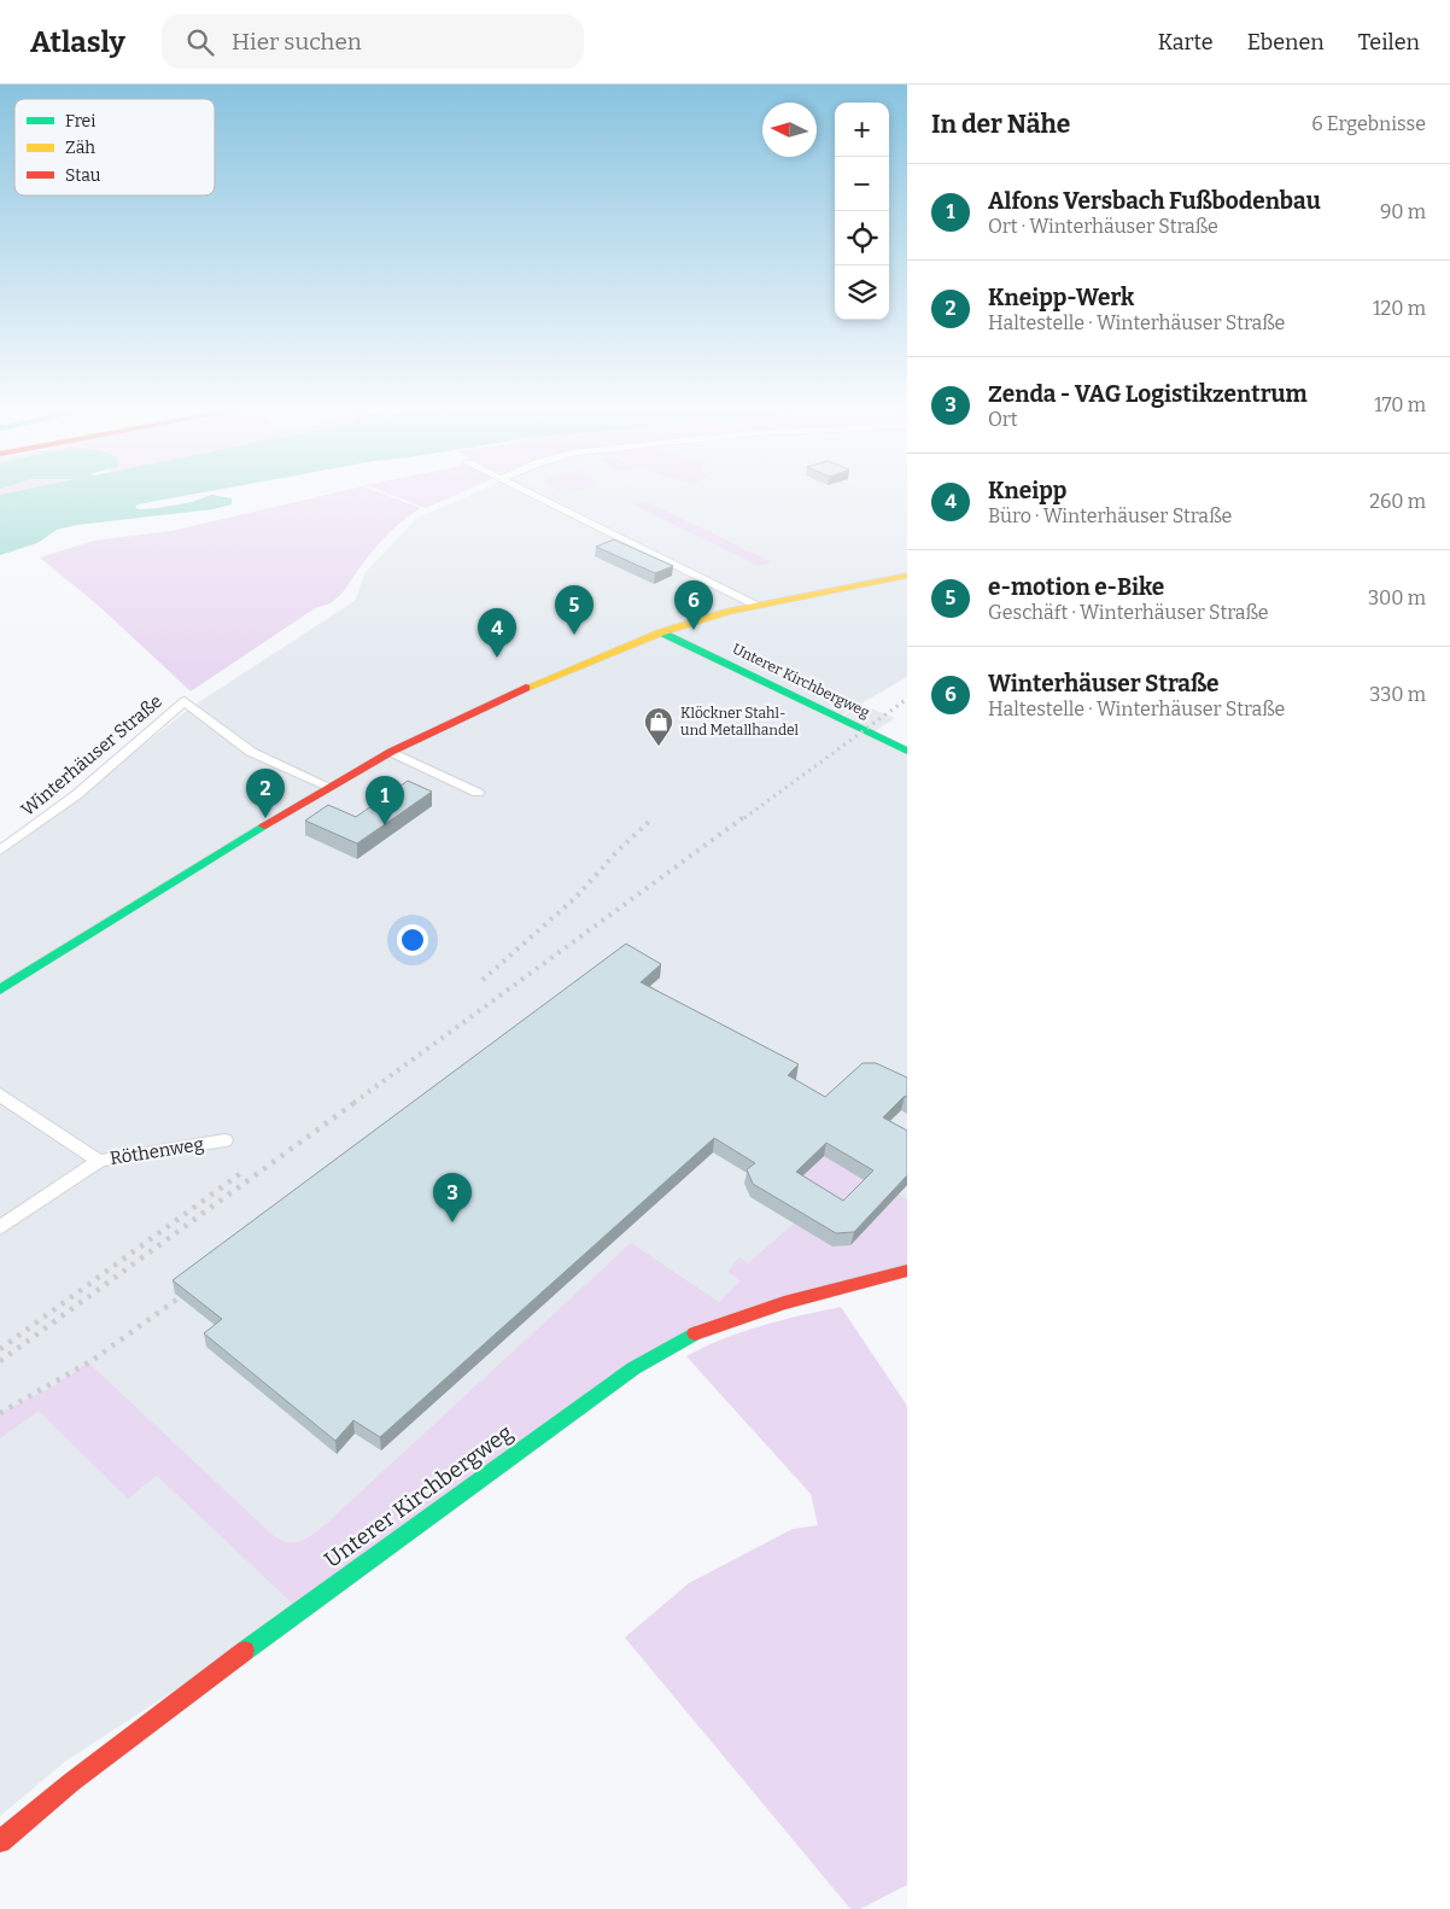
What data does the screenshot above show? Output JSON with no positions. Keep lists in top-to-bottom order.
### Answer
{
  "streets": {
    "main road": ["Unterer Kirchbergweg"],
    "street": ["Winterhäuser Straße", "Röthenweg"]
  },
  "places": {
    "shop": ["Klöckner Stahl- und Metallhandel"]
  },
  "legend": ["Frei", "Zäh", "Stau"],
  "north": "left",
  "page": {
    "header": "Atlasly",
    "search": "Hier suchen",
    "nav": ["Karte", "Ebenen", "Teilen"],
    "heading": ["In der Nähe", "6 Ergebnisse"],
    "map_buttons": ["+", "−"],
    "list": [
      {
        "mark": "1",
        "name": "Alfons Versbach Fußbodenbau",
        "note": "Ort · Winterhäuser Straße",
        "value": "90 m"
      },
      {
        "mark": "2",
        "name": "Kneipp-Werk",
        "note": "Haltestelle · Winterhäuser Straße",
        "value": "120 m"
      },
      {
        "mark": "3",
        "name": "Zenda - VAG Logistikzentrum",
        "note": "Ort",
        "value": "170 m"
      },
      {
        "mark": "4",
        "name": "Kneipp",
        "note": "Büro · Winterhäuser Straße",
        "value": "260 m"
      },
      {
        "mark": "5",
        "name": "e-motion e-Bike",
        "note": "Geschäft · Winterhäuser Straße",
        "value": "300 m"
      },
      {
        "mark": "6",
        "name": "Winterhäuser Straße",
        "note": "Haltestelle · Winterhäuser Straße",
        "value": "330 m"
      }
    ],
    "pins": [
      "6",
      "5",
      "4",
      "2",
      "1",
      "3"
    ]
  }
}
